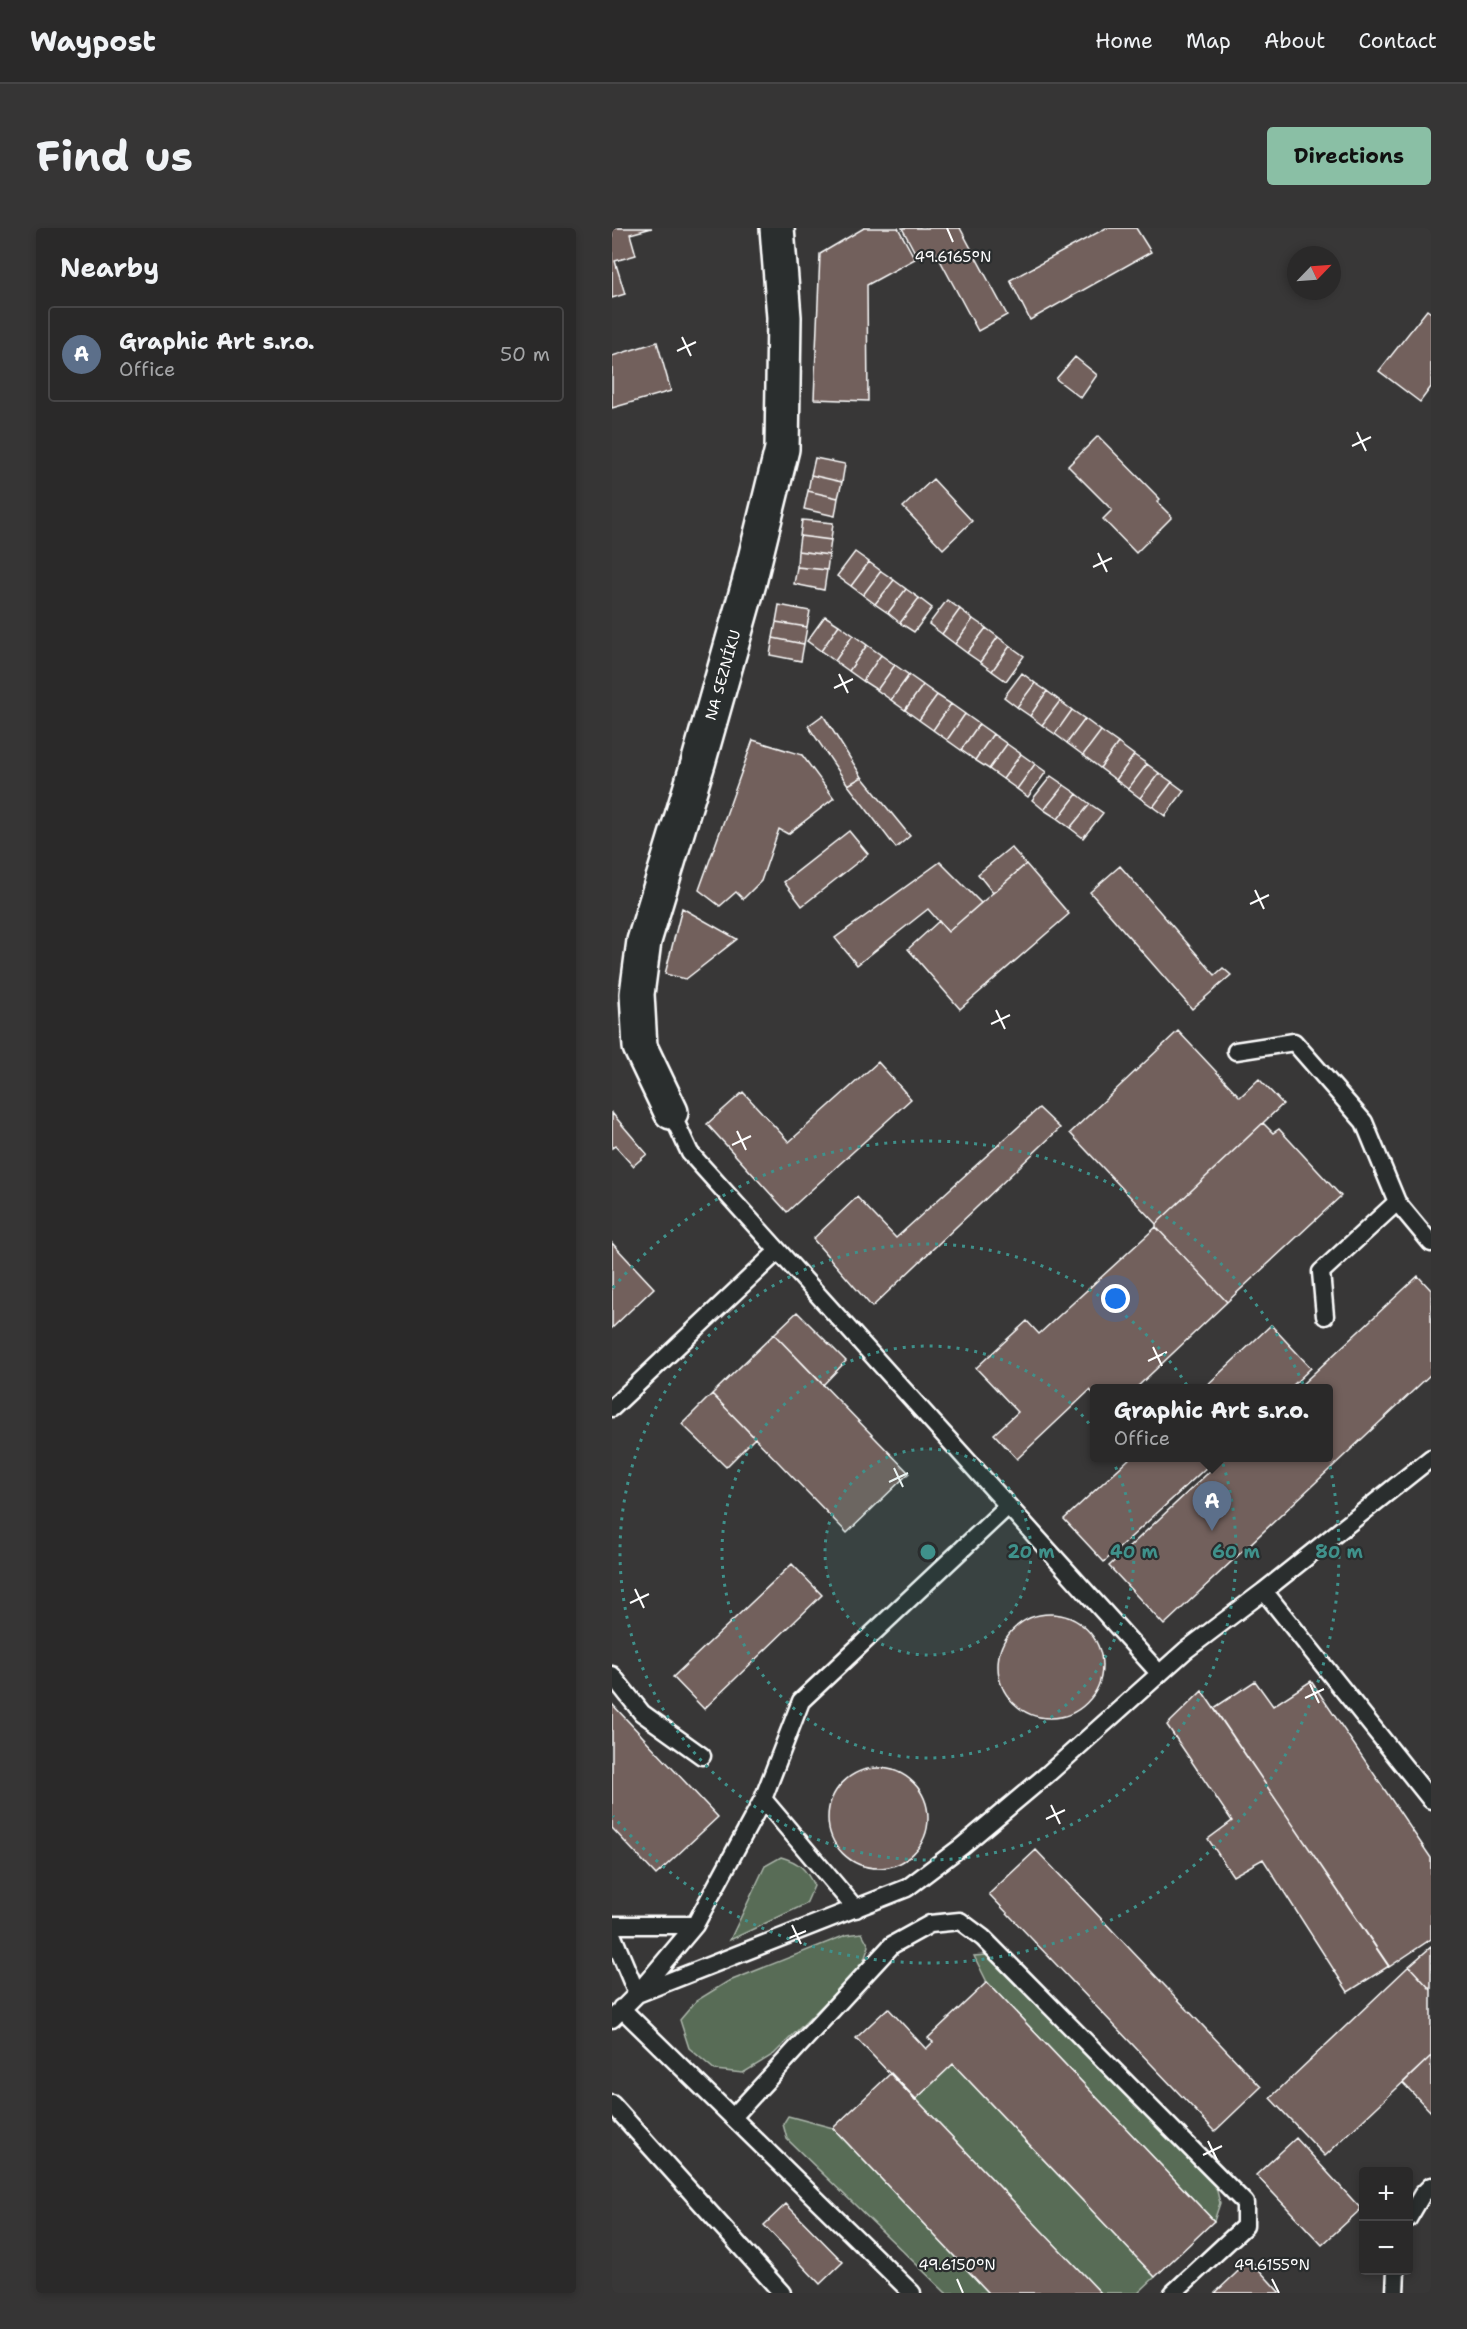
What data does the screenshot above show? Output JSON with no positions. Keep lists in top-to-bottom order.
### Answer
{
  "streets": {
    "street": ["NA SEZNÍKU"]
  },
  "north": "top right",
  "page": {
    "header": "Waypost",
    "nav": [
      "Home",
      "Map",
      "About",
      "Contact"
    ],
    "buttons": "Directions",
    "title": "Find us",
    "heading": "Nearby",
    "list": [
      {
        "mark": "A",
        "name": "Graphic Art s.r.o.",
        "note": "Office",
        "value": "50 m"
      }
    ],
    "popup": ["Graphic Art s.r.o.", "Office"],
    "pins": "A",
    "map_buttons": ["+", "−"]
  },
  "coordinates": ["49.6165°N", "49.6150°N", "49.6155°N"],
  "rings": [
    "20 m",
    "40 m",
    "60 m",
    "80 m"
  ]
}
